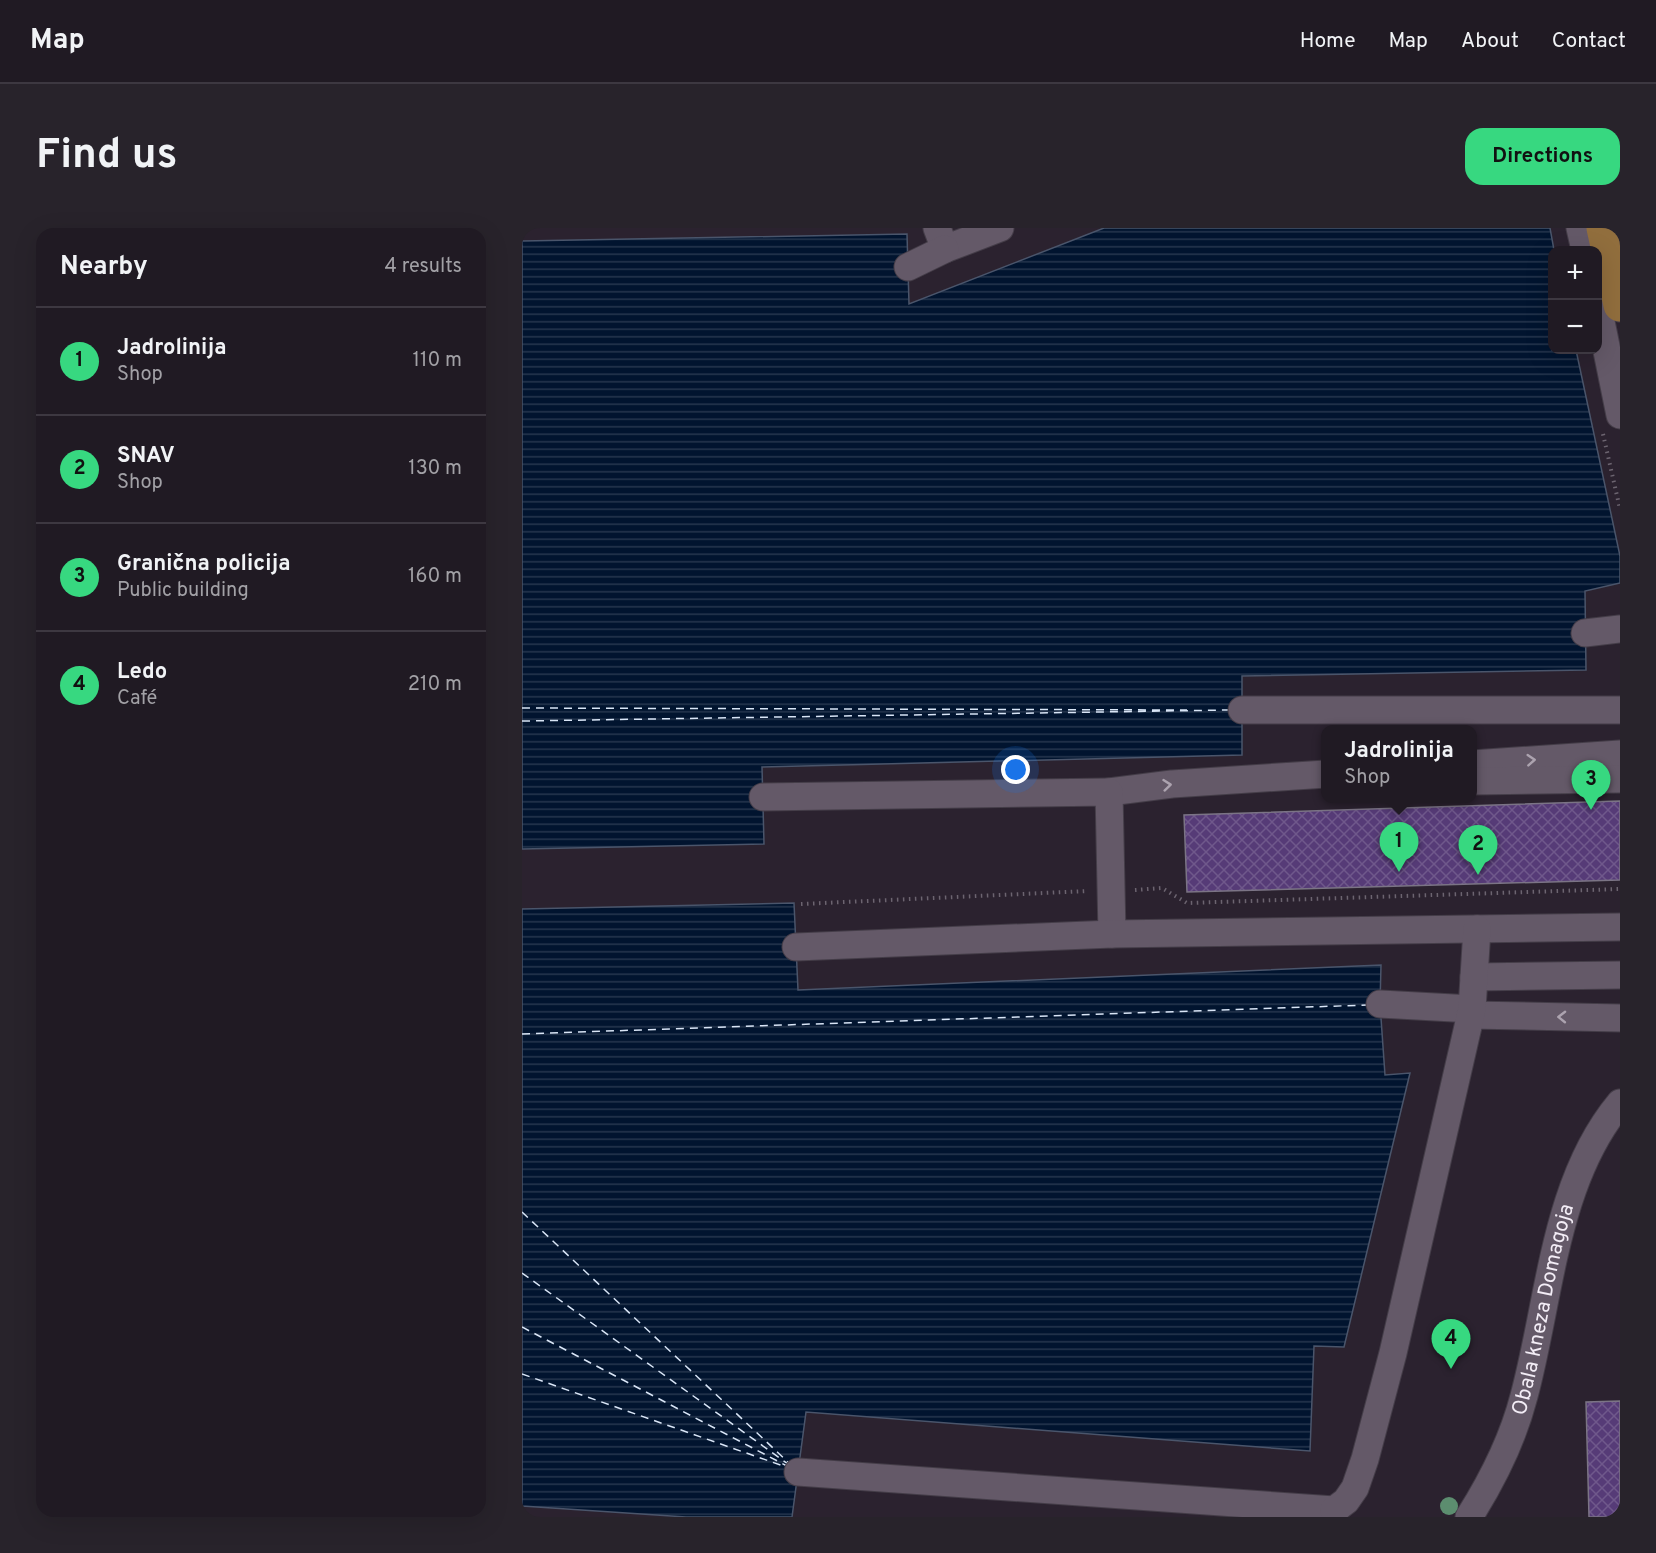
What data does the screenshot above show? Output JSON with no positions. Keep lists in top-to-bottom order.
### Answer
{
  "streets": {
    "street": ["Obala kneza Domagoja"]
  },
  "page": {
    "header": "Map",
    "nav": [
      "Home",
      "Map",
      "About",
      "Contact"
    ],
    "buttons": "Directions",
    "title": "Find us",
    "heading": ["Nearby", "4 results"],
    "map_buttons": ["+", "−"],
    "list": [
      {
        "mark": "1",
        "name": "Jadrolinija",
        "note": "Shop",
        "value": "110 m"
      },
      {
        "mark": "2",
        "name": "SNAV",
        "note": "Shop",
        "value": "130 m"
      },
      {
        "mark": "3",
        "name": "Granična policija",
        "note": "Public building",
        "value": "160 m"
      },
      {
        "mark": "4",
        "name": "Ledo",
        "note": "Café",
        "value": "210 m"
      }
    ],
    "popup": ["Jadrolinija", "Shop"],
    "pins": [
      "3",
      "1",
      "2",
      "4"
    ]
  }
}
